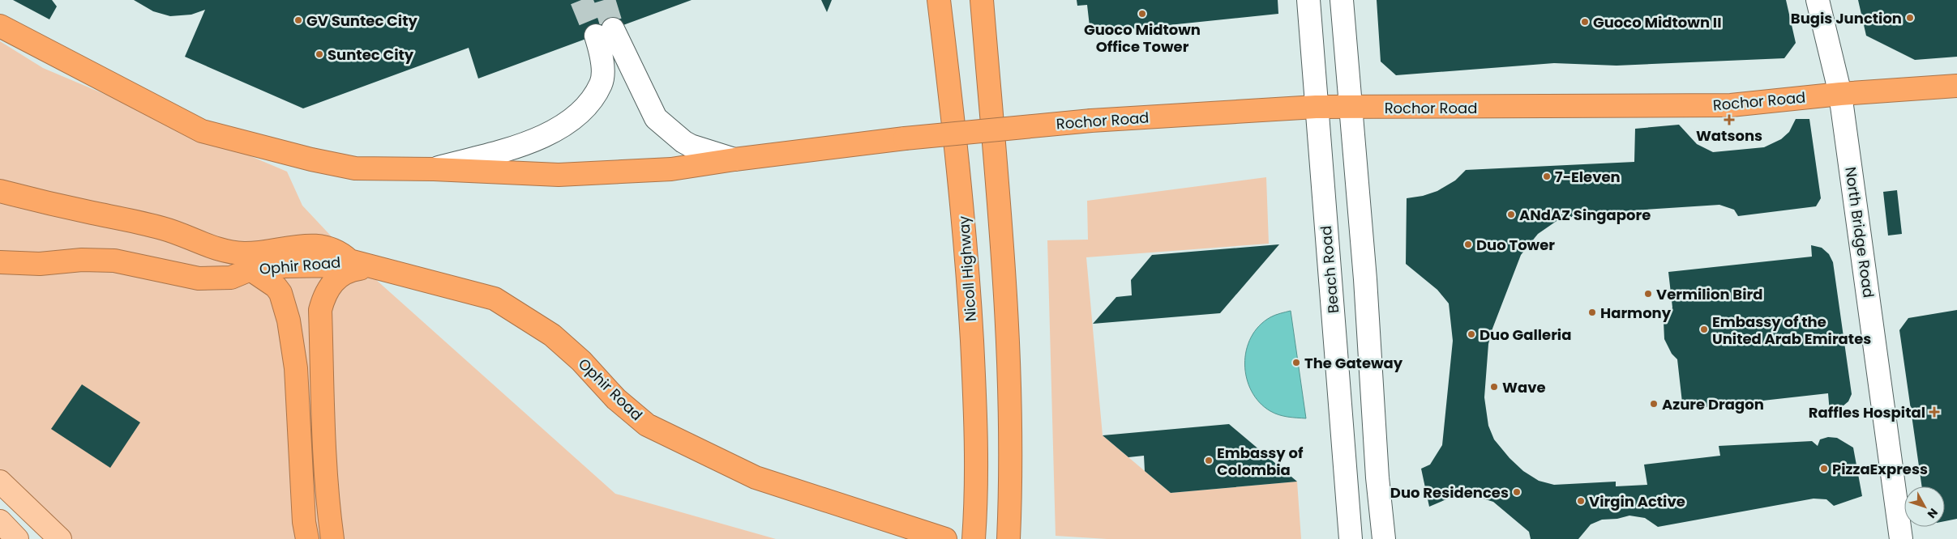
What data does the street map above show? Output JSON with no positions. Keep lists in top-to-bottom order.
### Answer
{
  "streets": {
    "highway": ["Rochor Road", "Ophir Road", "Nicoll Highway"],
    "main road": ["North Bridge Road", "Beach Road"]
  },
  "crossings": [
    ["Rochor Road", "North Bridge Road"],
    ["Rochor Road", "Beach Road"]
  ],
  "places": {
    "other": [
      "Guoco Midtown Office Tower",
      "Bugis Junction",
      "GV Suntec City",
      "Guoco Midtown II",
      "Suntec City",
      "7-Eleven",
      "ANdAZ Singapore",
      "Duo Tower",
      "Vermilion Bird",
      "Harmony",
      "Embassy of the United Arab Emirates",
      "Duo Galleria",
      "The Gateway",
      "Wave",
      "Azure Dragon",
      "Embassy of Colombia",
      "PizzaExpress",
      "Duo Residences",
      "Virgin Active"
    ],
    "health": ["Watsons", "Raffles Hospital"]
  },
  "north": "bottom right"
}
